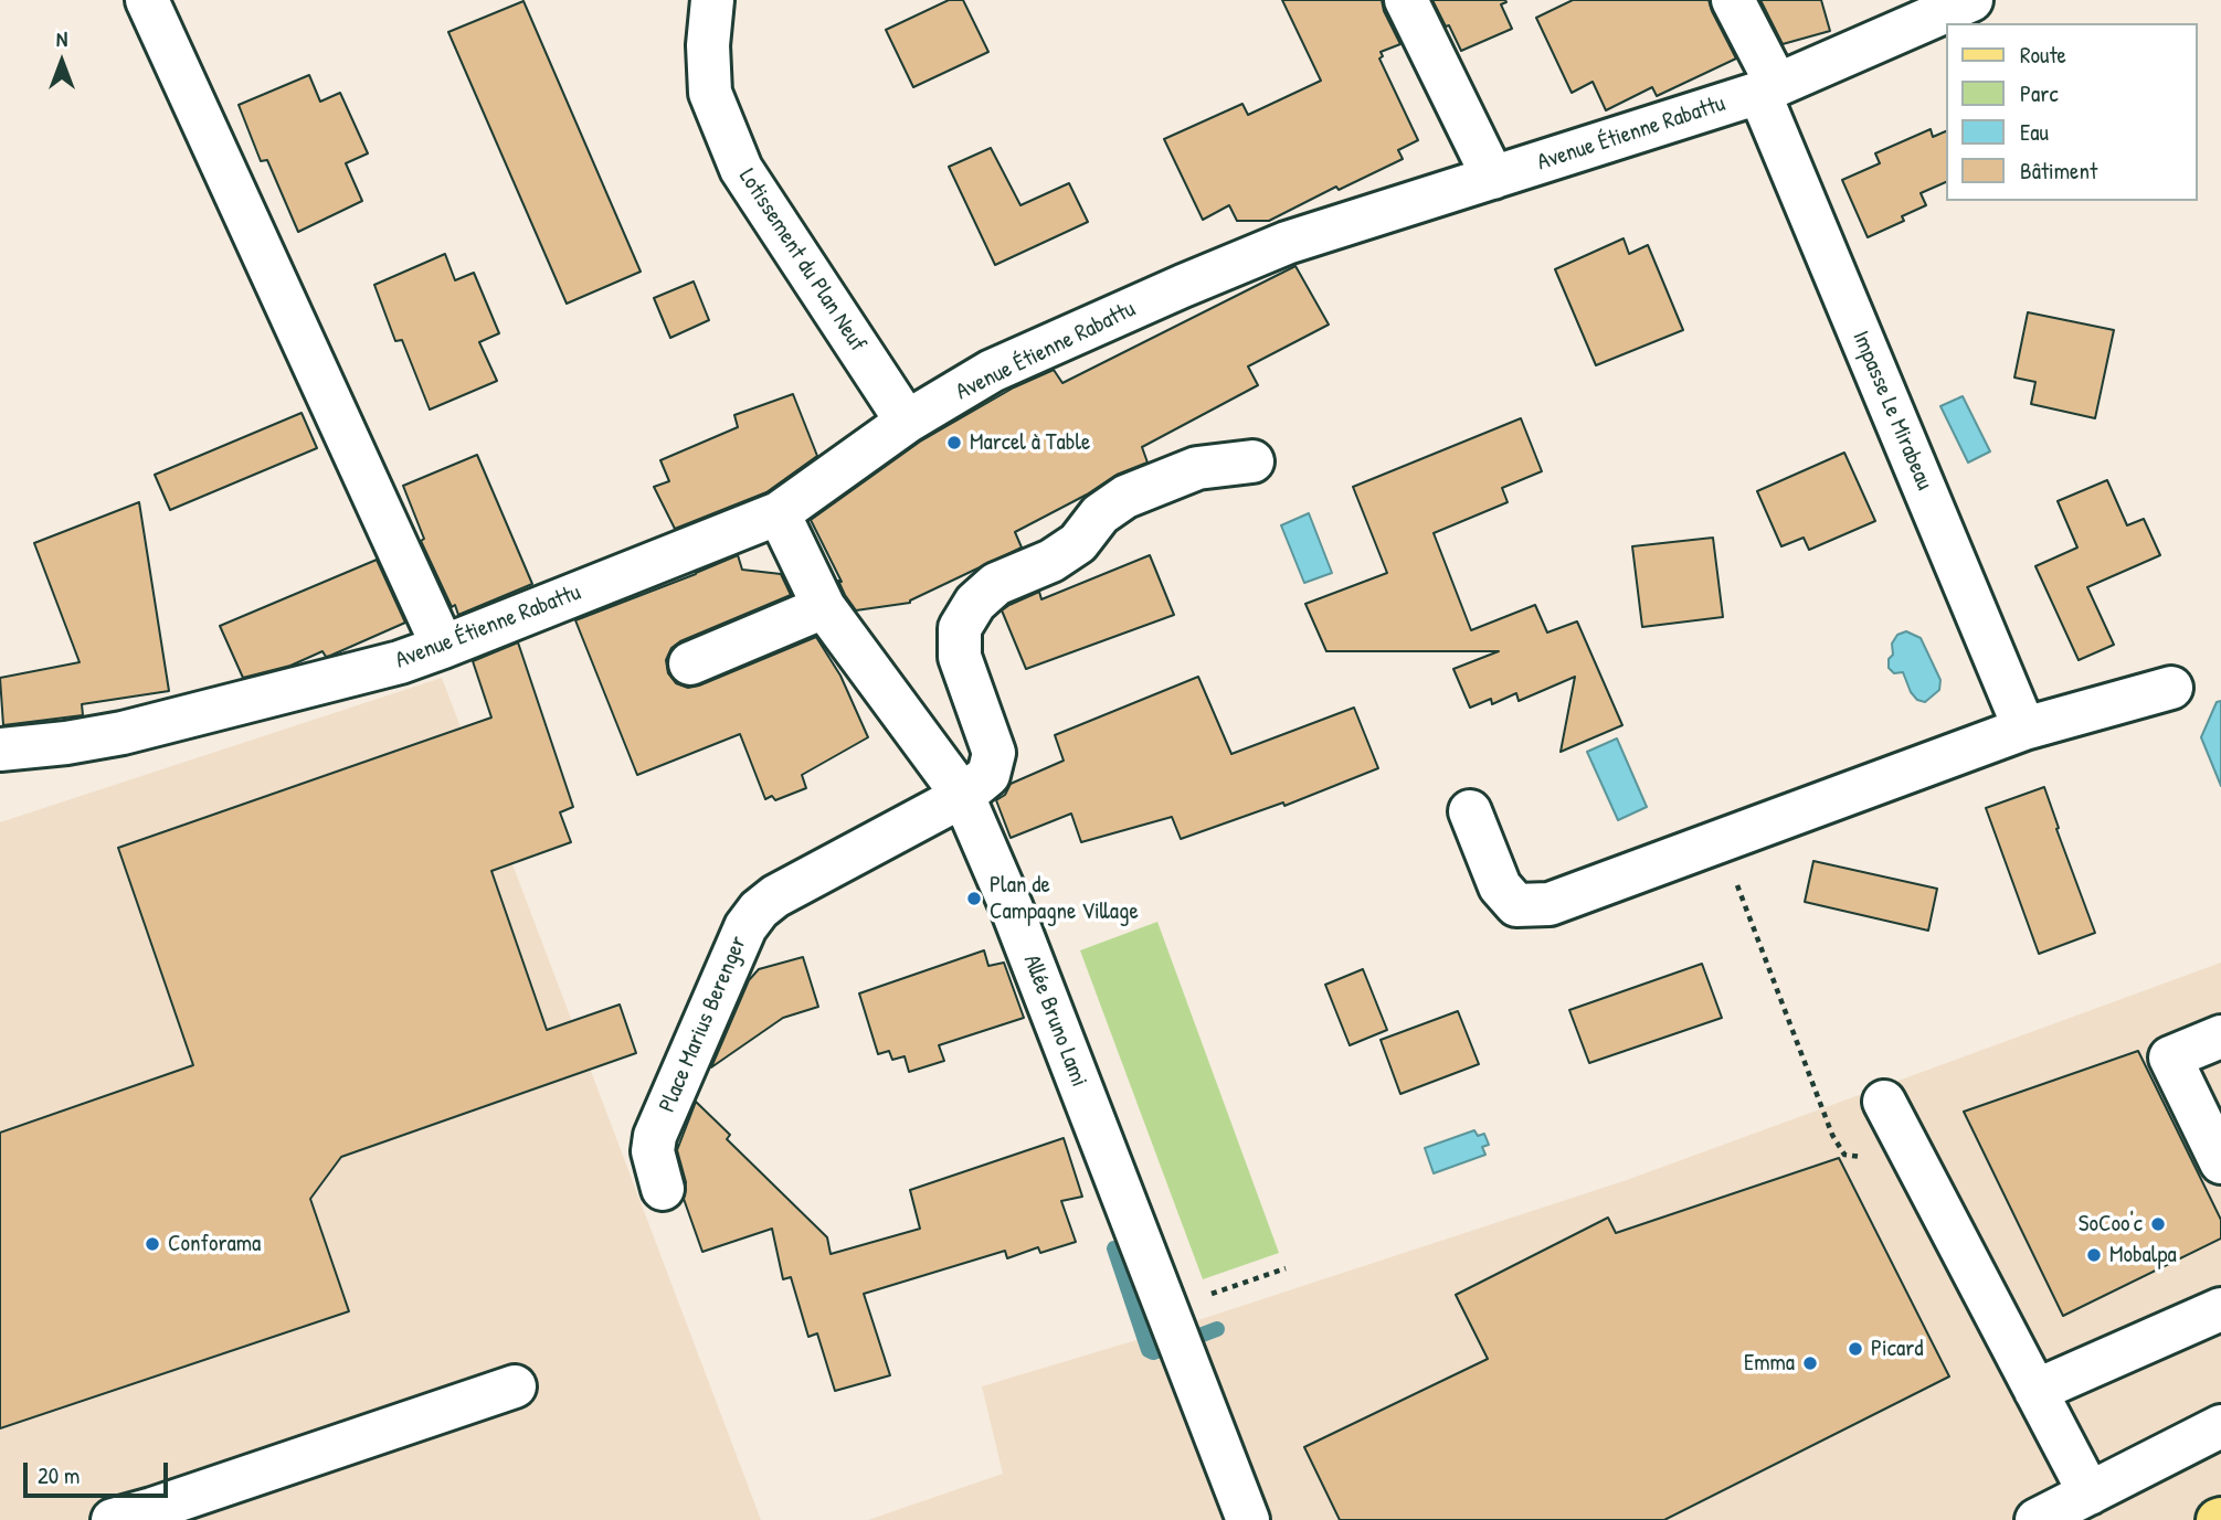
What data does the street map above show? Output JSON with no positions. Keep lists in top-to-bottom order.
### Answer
{
  "streets": {
    "street": [
      "Avenue Étienne Rabattu",
      "Lotissement du Plan Neuf",
      "Impasse Le Mirabeau",
      "Allée Bruno Lami",
      "Place Marius Berenger"
    ]
  },
  "crossings": [
    ["Avenue Étienne Rabattu", "Lotissement du Plan Neuf"],
    ["Avenue Étienne Rabattu", "Impasse Le Mirabeau"],
    ["Avenue Étienne Rabattu", "Allée Bruno Lami"],
    ["Allée Bruno Lami", "Place Marius Berenger"]
  ],
  "places": [
    "Marcel à Table",
    "Plan de Campagne Village",
    "SoCoo'c",
    "Conforama",
    "Mobalpa",
    "Picard",
    "Emma"
  ],
  "legend": [
    "Route",
    "Parc",
    "Eau",
    "Bâtiment"
  ],
  "scale_bar": "20 m",
  "north": "top"
}
